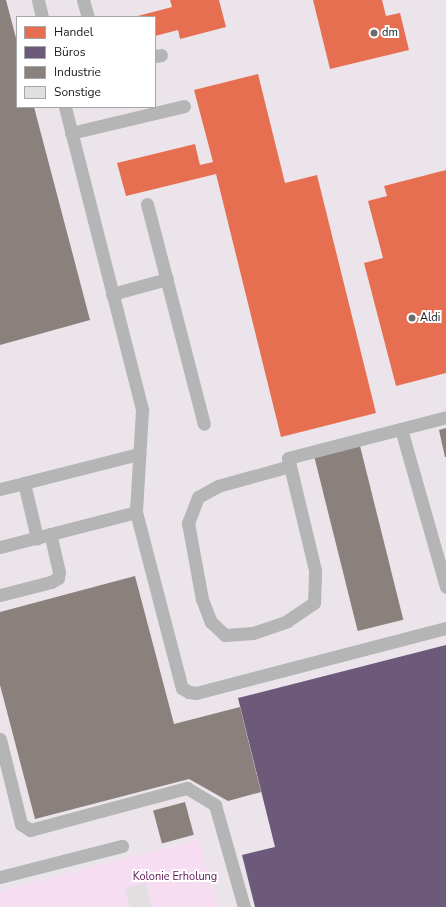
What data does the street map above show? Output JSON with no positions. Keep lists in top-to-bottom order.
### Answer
{
  "parks": ["Kolonie Erholung"],
  "places": ["dm", "Aldi"],
  "legend": [
    "Handel",
    "Büros",
    "Industrie",
    "Sonstige"
  ]
}
